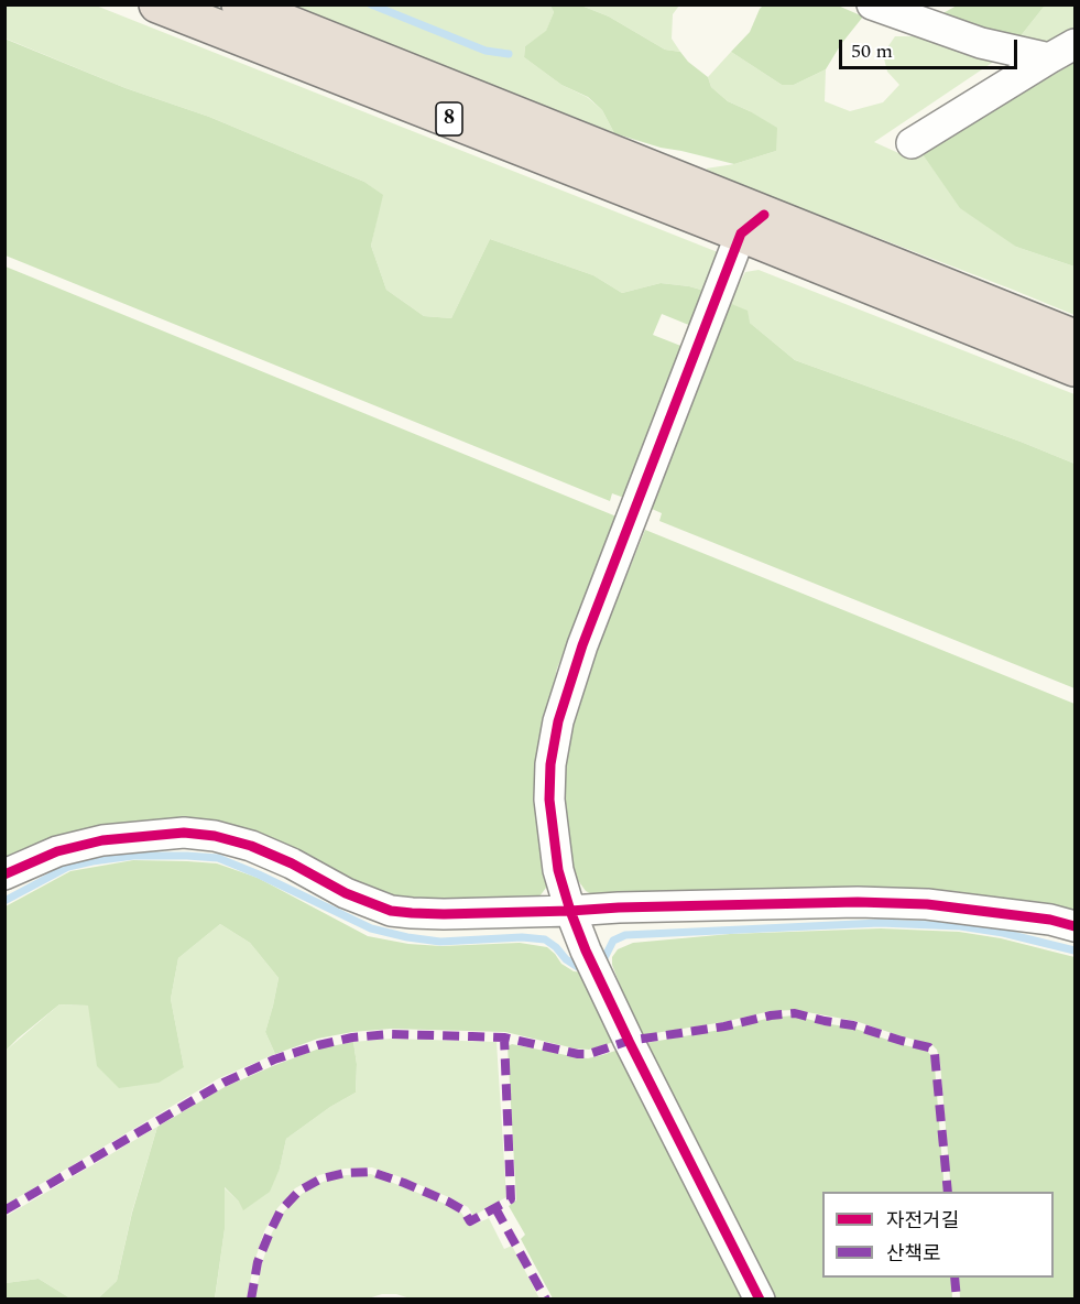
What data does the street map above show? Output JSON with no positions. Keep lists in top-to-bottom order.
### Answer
{
  "streets": {
    "highway": ["8"]
  },
  "legend": ["자전거길", "산책로"],
  "scale_bar": "50 m"
}
